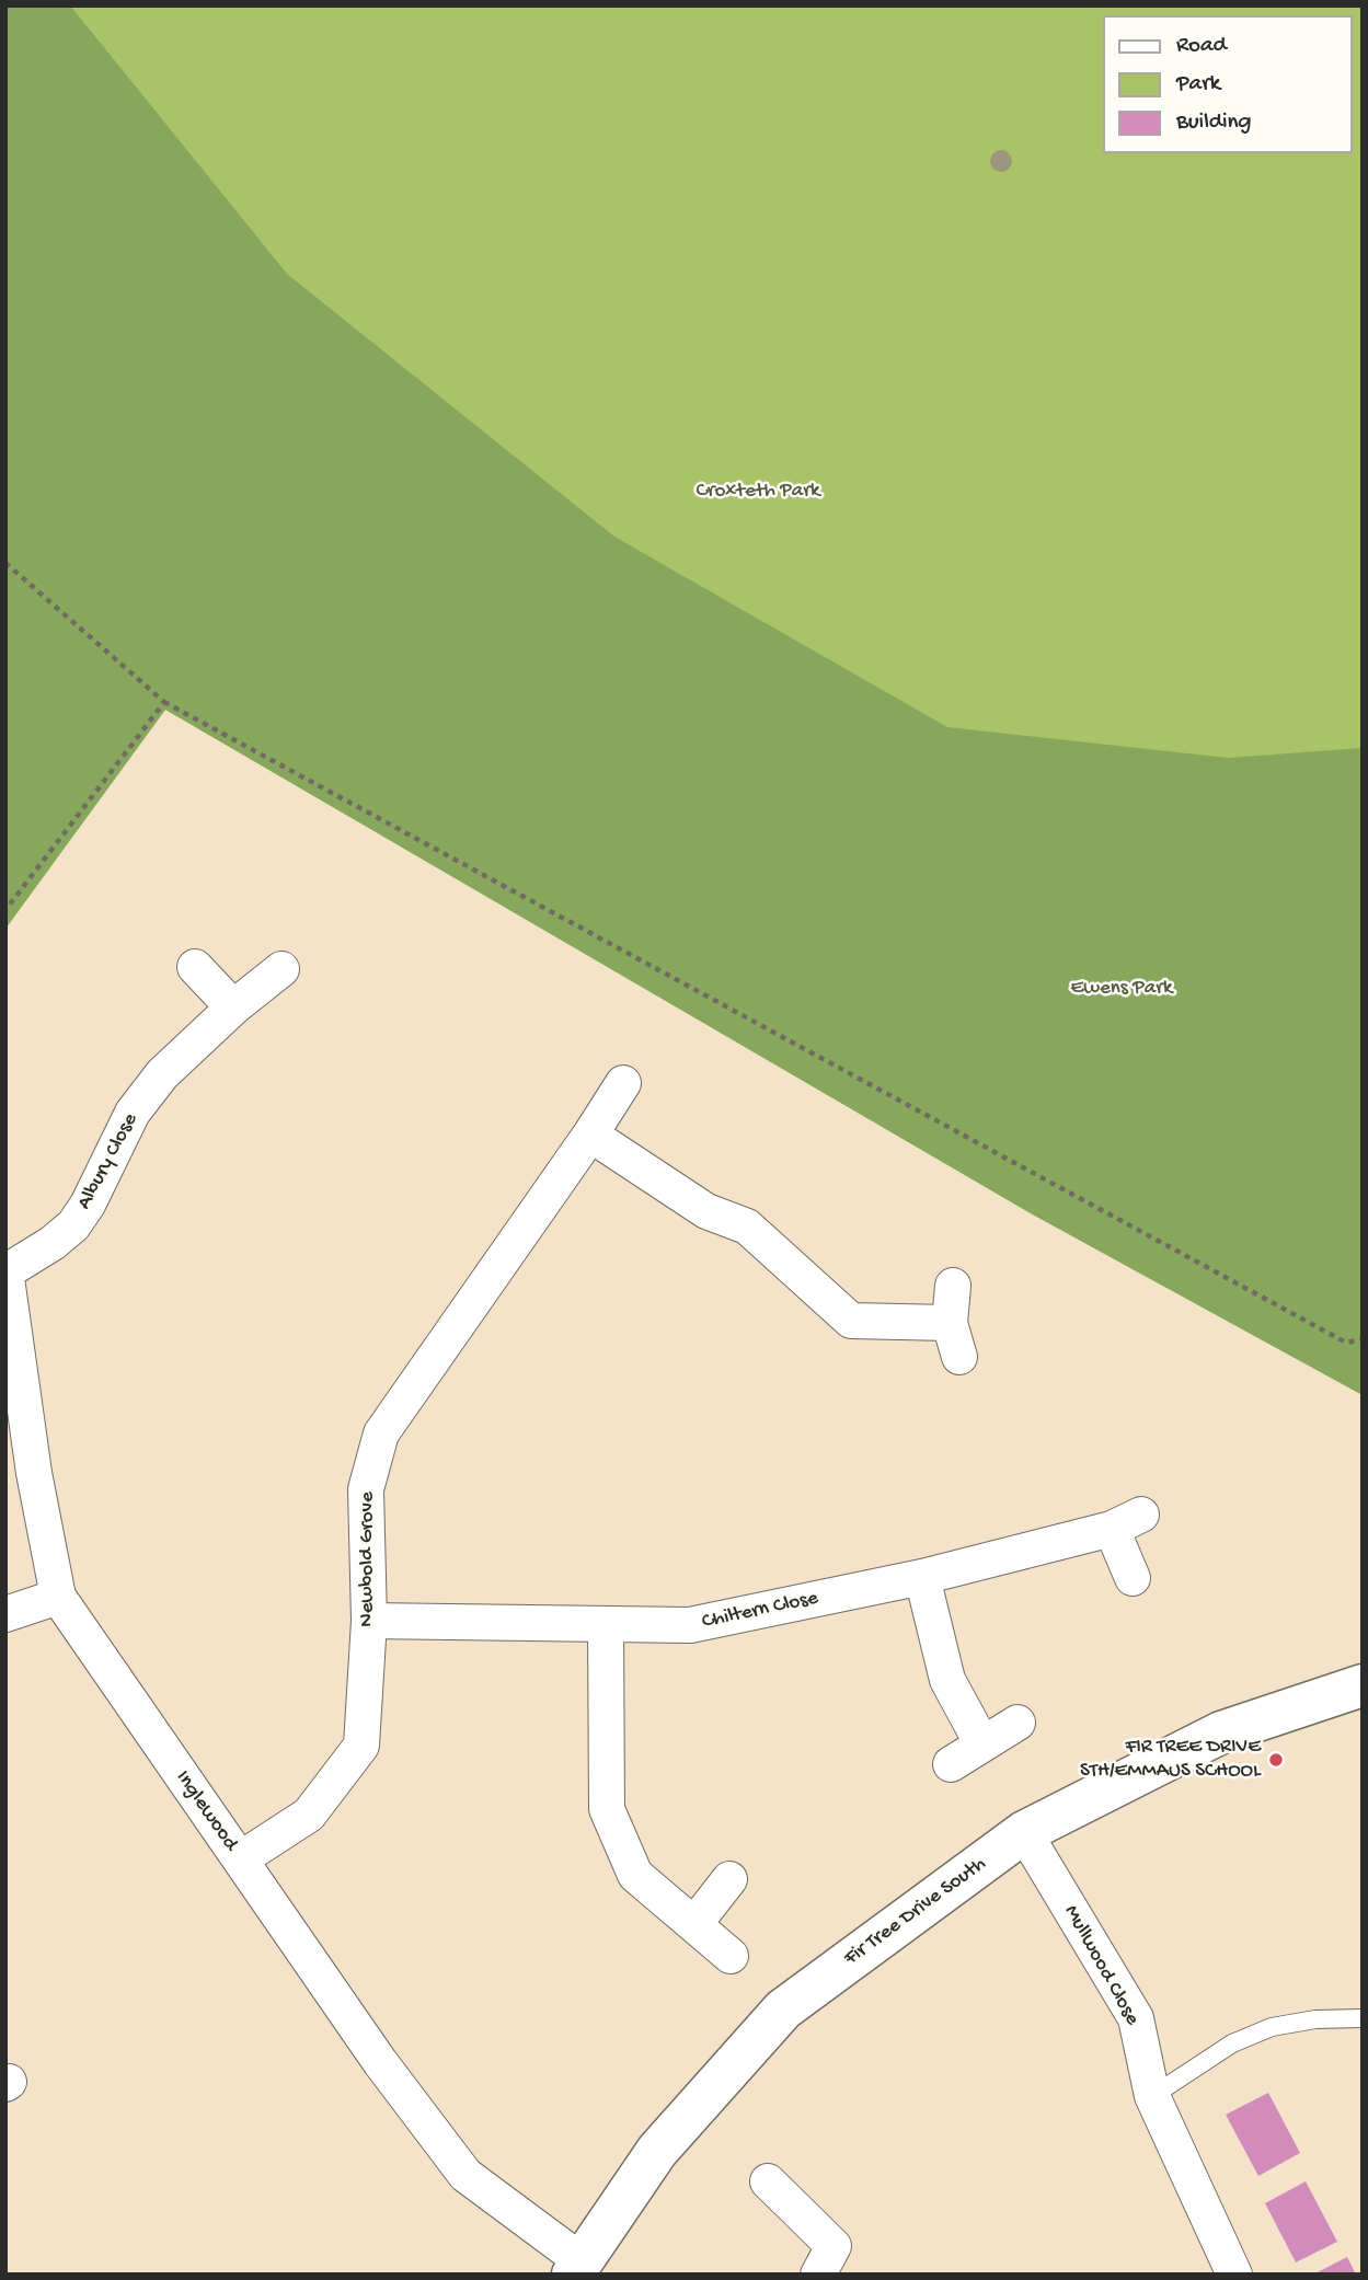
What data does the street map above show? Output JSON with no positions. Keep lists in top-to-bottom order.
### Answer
{
  "streets": {
    "street": [
      "Albury Close",
      "Newbold Grove",
      "Chiltern Close",
      "Inglewood",
      "Fir Tree Drive South",
      "Mullwood Close"
    ]
  },
  "crossings": [
    ["Albury Close", "Inglewood"],
    ["Newbold Grove", "Chiltern Close"],
    ["Newbold Grove", "Inglewood"],
    ["Inglewood", "Fir Tree Drive South"],
    ["Fir Tree Drive South", "Mullwood Close"]
  ],
  "parks": ["Croxteth Park", "Ewens Park"],
  "places": ["FIR TREE DRIVE STH/EMMAUS SCHOOL"],
  "legend": ["Road", "Park", "Building"]
}
